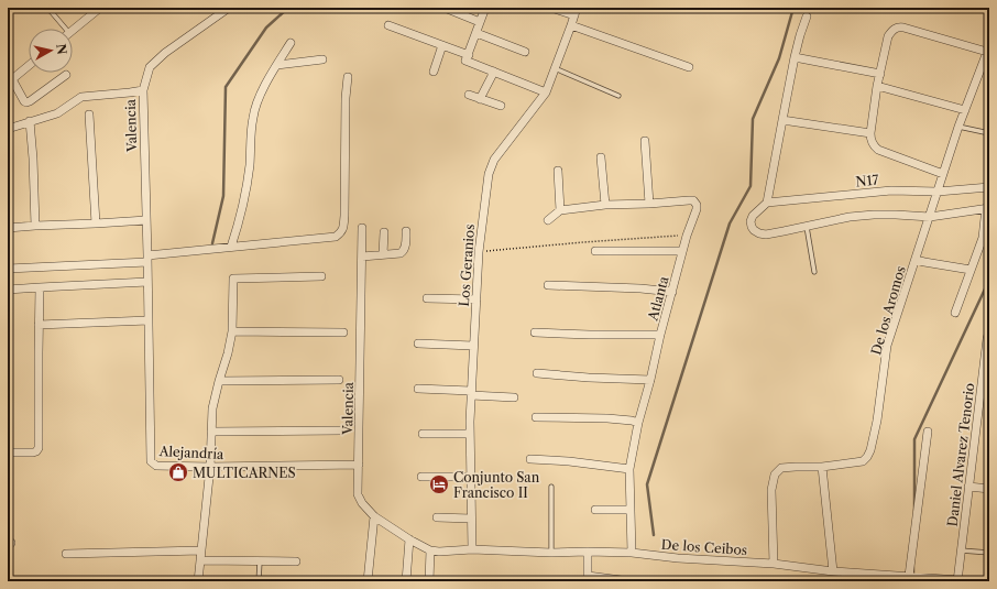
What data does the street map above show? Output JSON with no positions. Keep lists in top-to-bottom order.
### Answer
{
  "streets": {
    "street": [
      "Valencia",
      "N17",
      "Los Geranios",
      "Atlanta",
      "De los Aromos",
      "Alejandría",
      "Daniel Alvarez Tenorio",
      "De los Ceibos"
    ]
  },
  "crossings": [
    ["Valencia", "Alejandría"],
    ["Valencia", "De los Ceibos"],
    ["N17", "De los Aromos"],
    ["Los Geranios", "De los Ceibos"],
    ["Atlanta", "De los Ceibos"],
    ["De los Aromos", "De los Ceibos"],
    ["Daniel Alvarez Tenorio", "De los Ceibos"]
  ],
  "places": {
    "shop": ["MULTICARNES"],
    "hotel": ["Conjunto San Francisco II"]
  },
  "north": "right"
}
